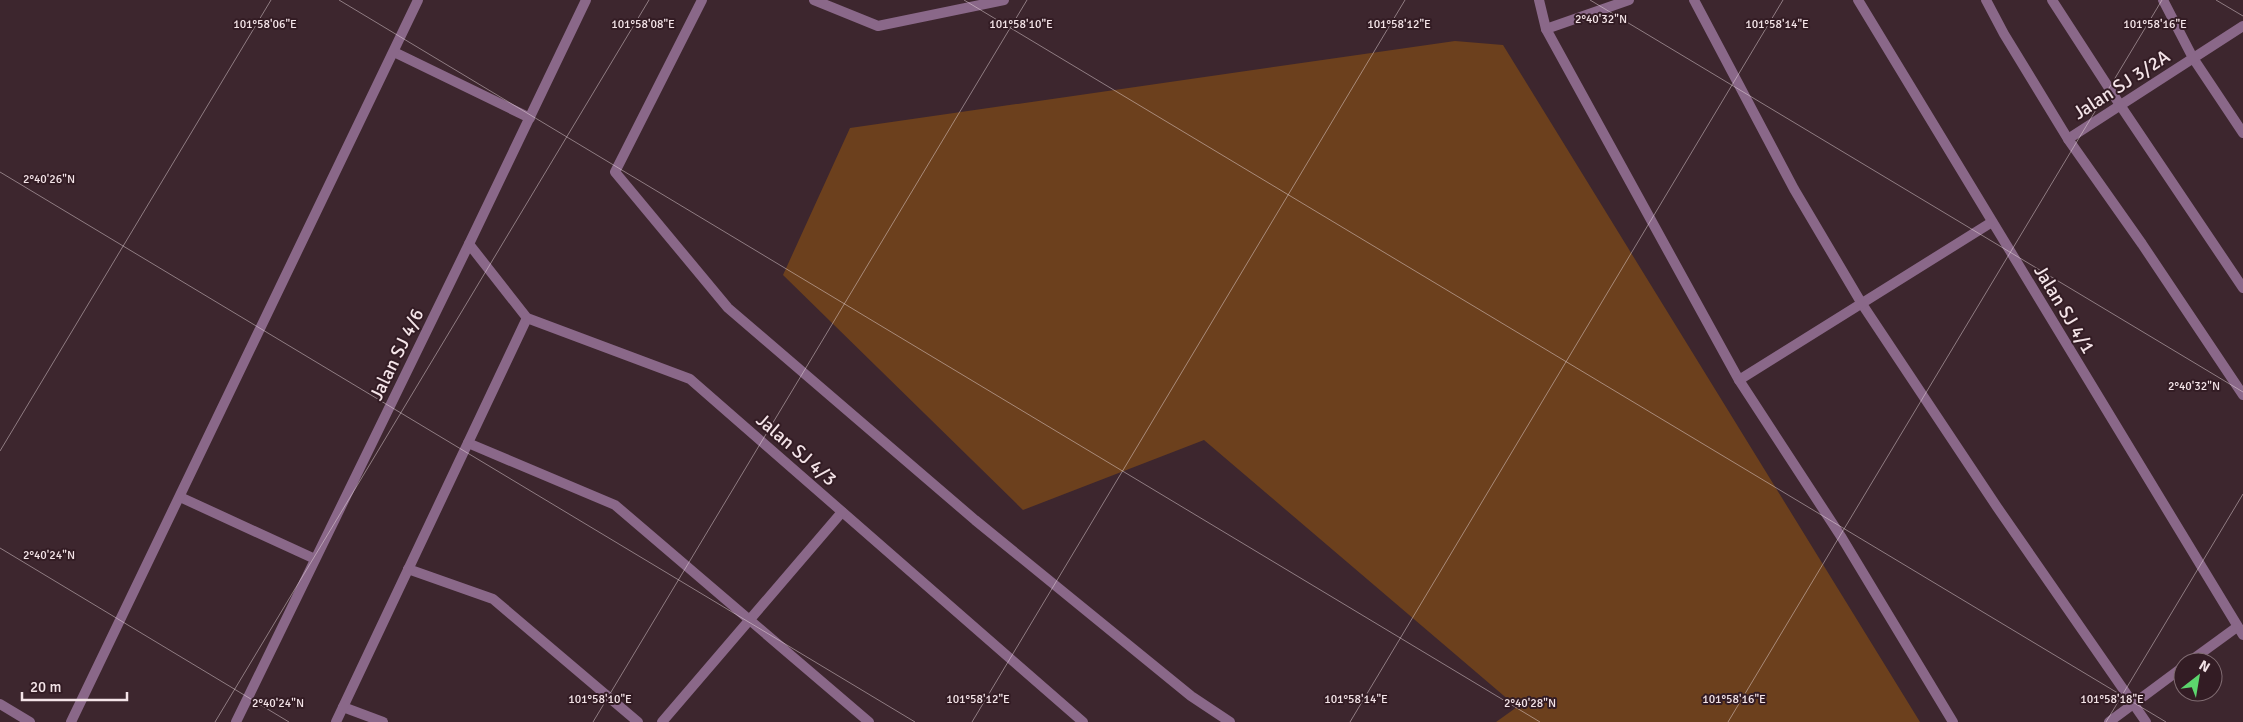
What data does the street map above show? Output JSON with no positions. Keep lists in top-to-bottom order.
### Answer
{
  "streets": {
    "street": [
      "Jalan SJ 3/2A",
      "Jalan SJ 4/1",
      "Jalan SJ 4/6",
      "Jalan SJ 4/3"
    ]
  },
  "scale_bar": "20 m",
  "north": "top right",
  "coordinates": [
    "2°40'32\"N",
    "101°58'10\"E",
    "101°58'12\"E",
    "101°58'06\"E",
    "101°58'08\"E",
    "101°58'14\"E",
    "101°58'16\"E",
    "2°40'26\"N",
    "2°40'24\"N",
    "101°58'18\"E",
    "2°40'28\"N"
  ]
}
